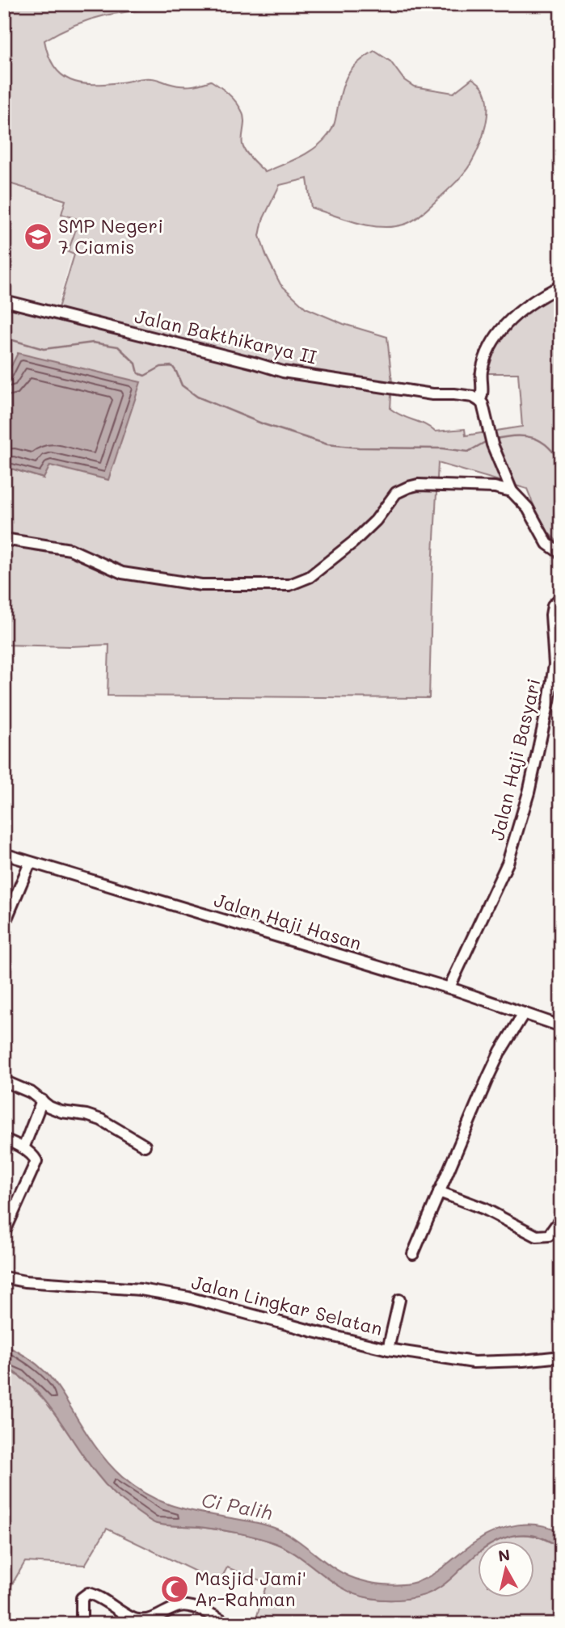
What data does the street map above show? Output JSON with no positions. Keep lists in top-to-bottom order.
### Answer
{
  "streets": {
    "street": [
      "Jalan Bakthikarya II",
      "Jalan Haji Basyari",
      "Jalan Haji Hasan",
      "Jalan Lingkar Selatan"
    ]
  },
  "crossings": [
    ["Jalan Haji Basyari", "Jalan Haji Hasan"]
  ],
  "water": ["Ci Palih"],
  "places": {
    "school or university": ["SMP Negeri 7 Ciamis"],
    "mosque": ["Masjid Jami' Ar-Rahman"]
  },
  "north": "top"
}
